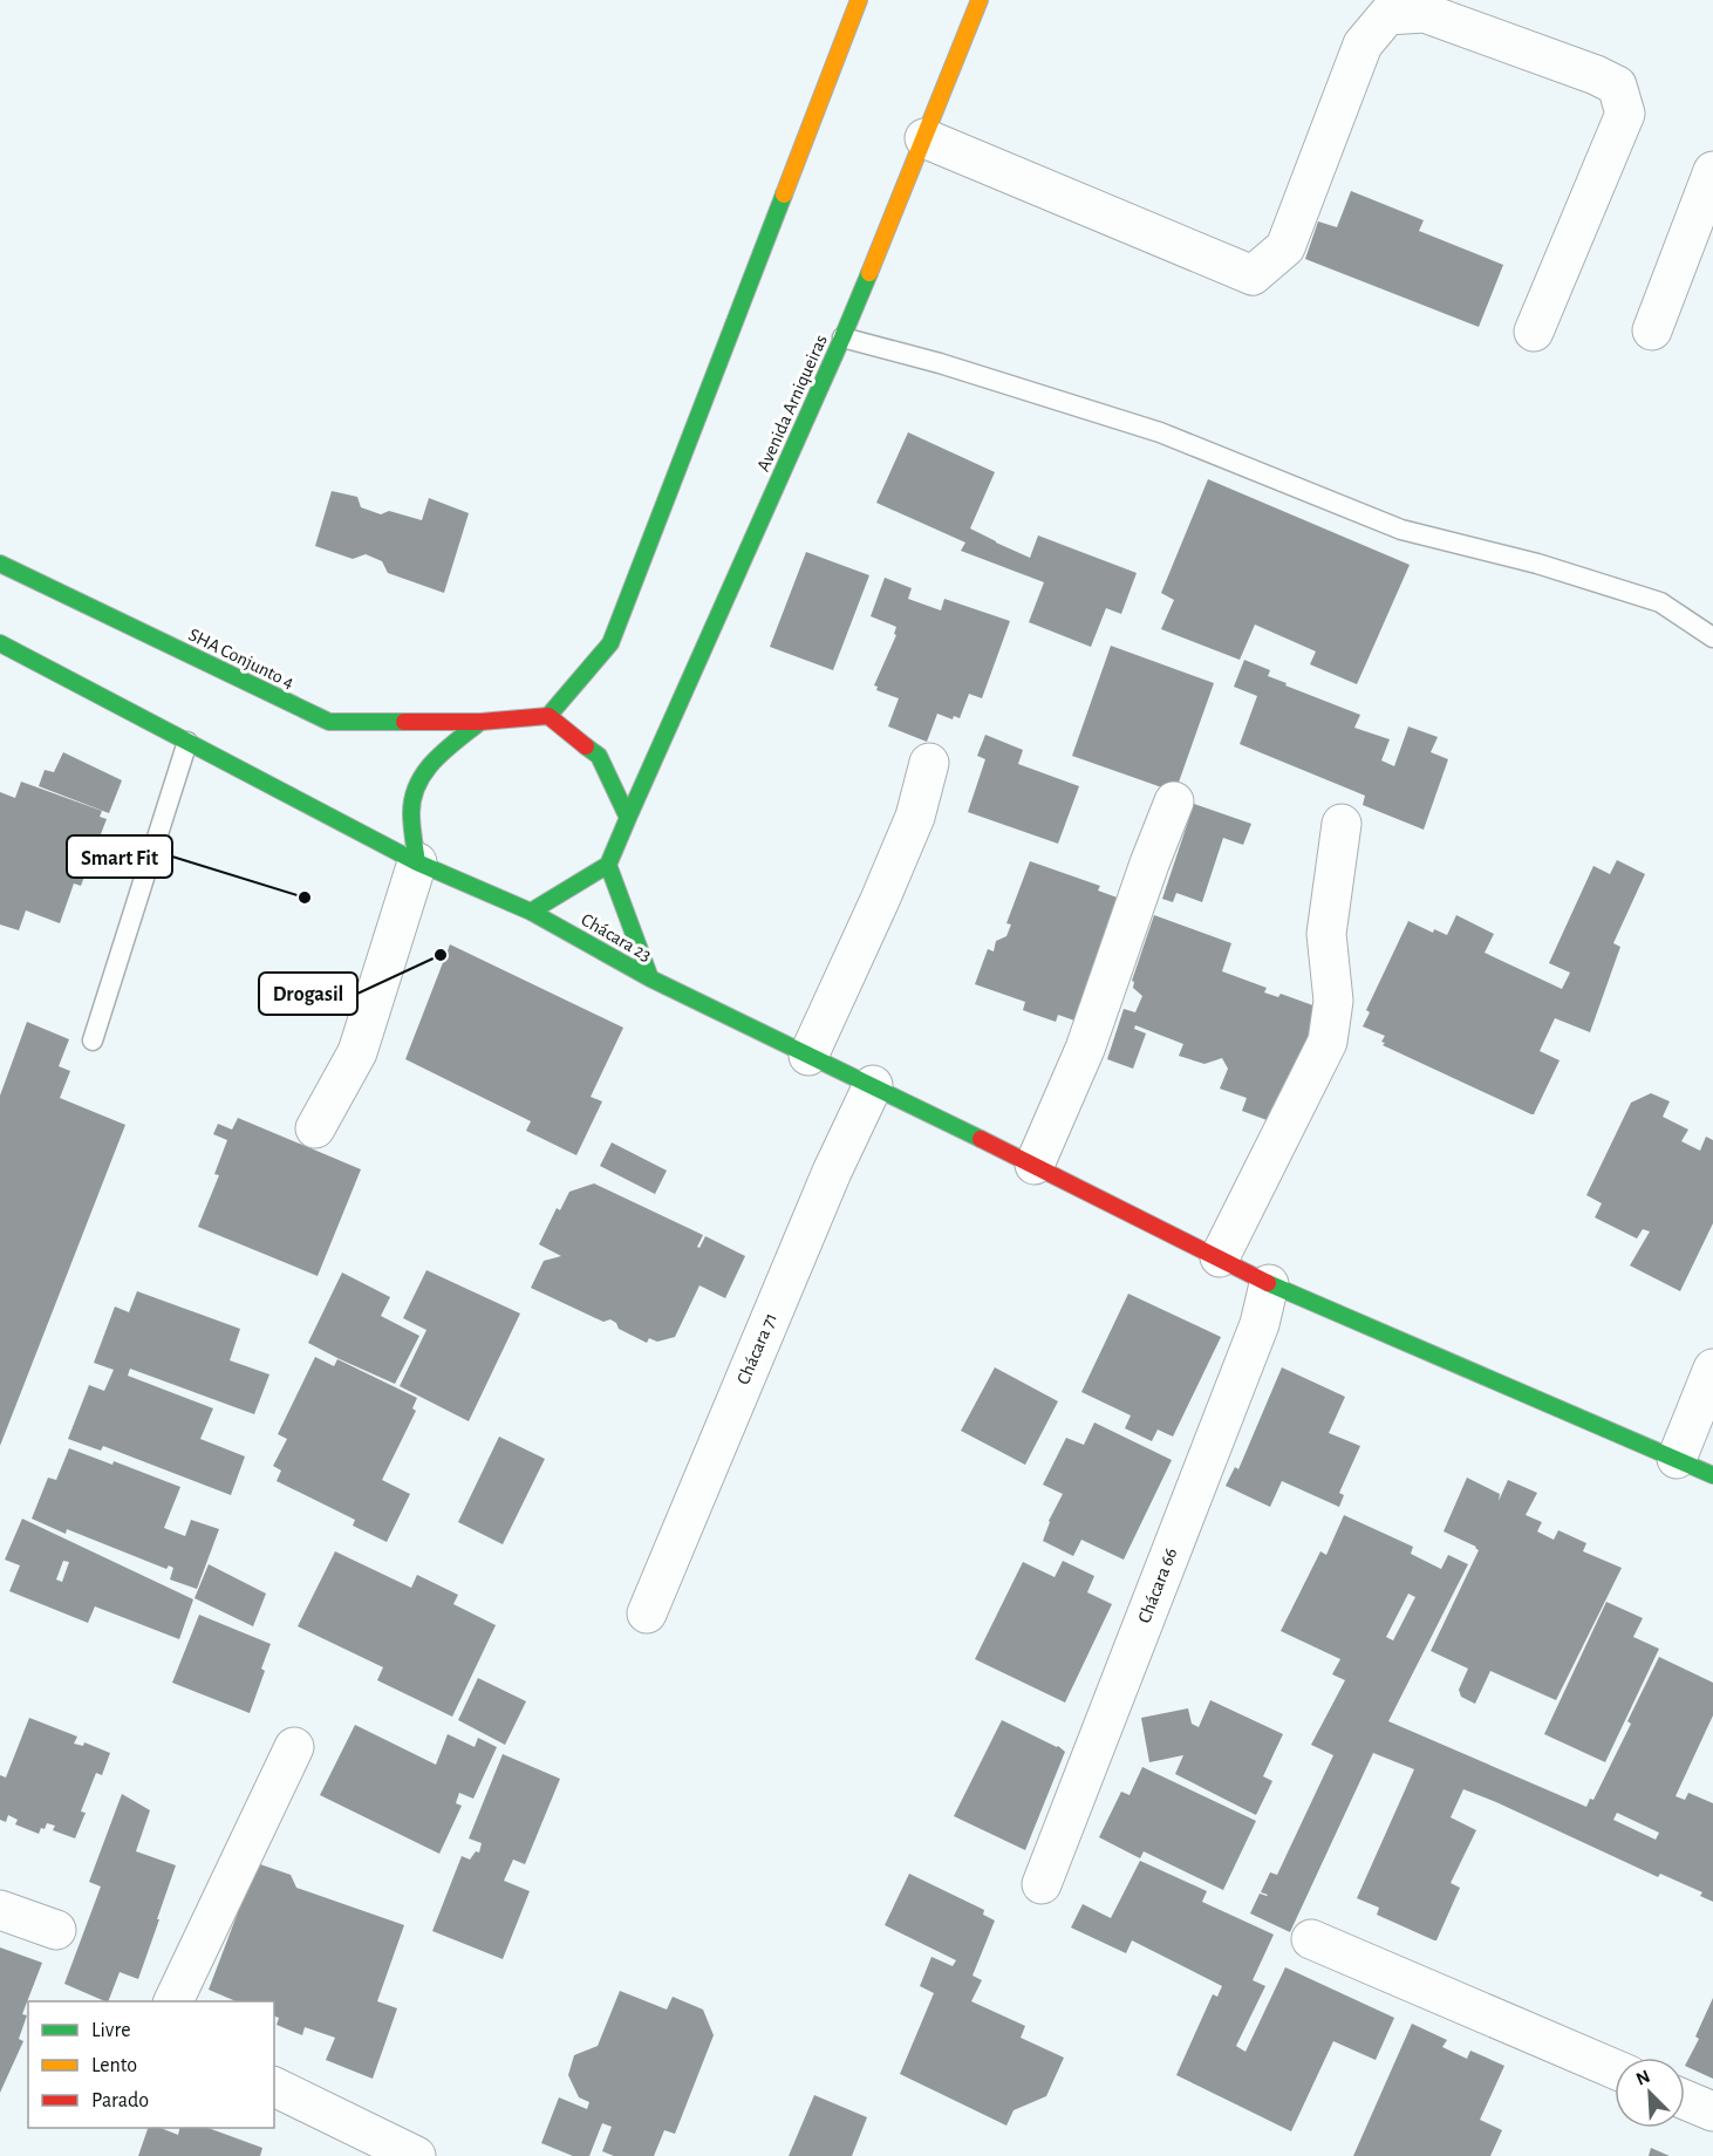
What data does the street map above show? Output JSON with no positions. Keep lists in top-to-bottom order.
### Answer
{
  "streets": {
    "street": [
      "Avenida Arniqueiras",
      "SHA Conjunto 4",
      "Chácara 23",
      "Chácara 71",
      "Chácara 66"
    ]
  },
  "crossings": [
    ["Avenida Arniqueiras", "SHA Conjunto 4"],
    ["Avenida Arniqueiras", "Chácara 23"],
    ["SHA Conjunto 4", "Chácara 23"]
  ],
  "places": ["Smart Fit", "Drogasil"],
  "legend": ["Livre", "Lento", "Parado"],
  "north": "top left"
}
